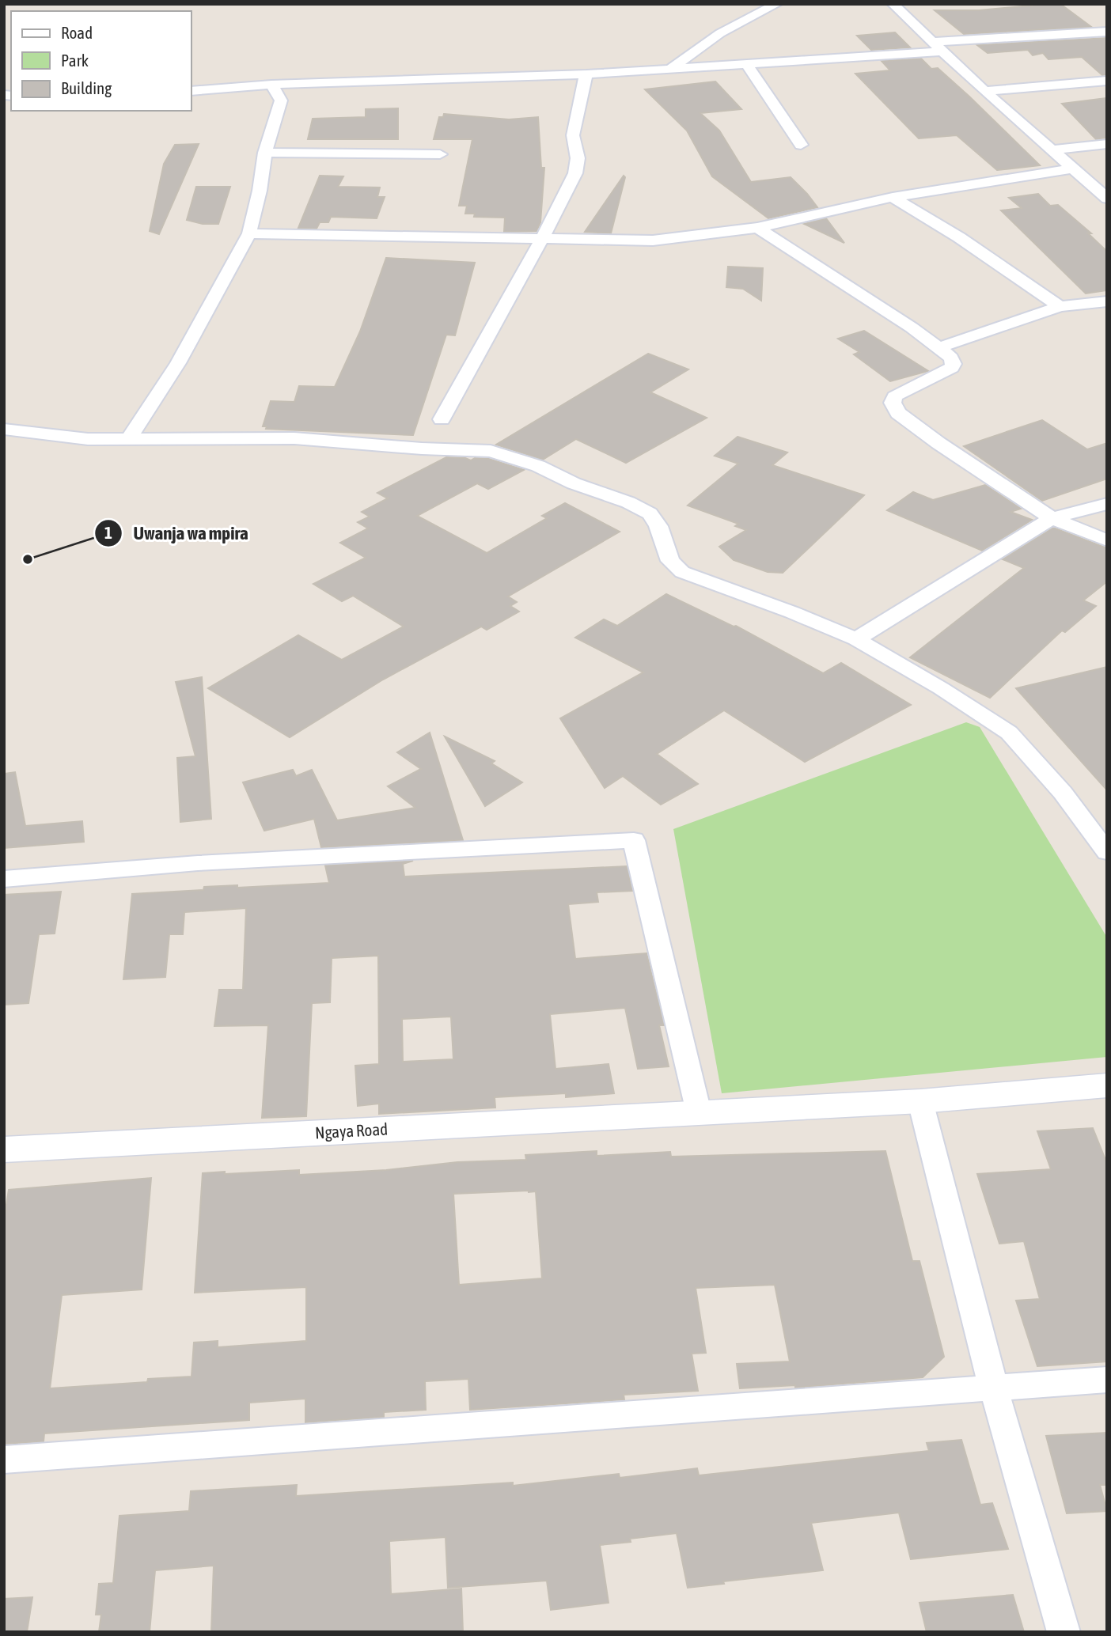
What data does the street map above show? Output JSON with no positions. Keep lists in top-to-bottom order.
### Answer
{
  "streets": {
    "street": ["Ngaya Road"]
  },
  "places": ["Uwanja wa mpira"],
  "legend": ["Road", "Park", "Building"]
}
